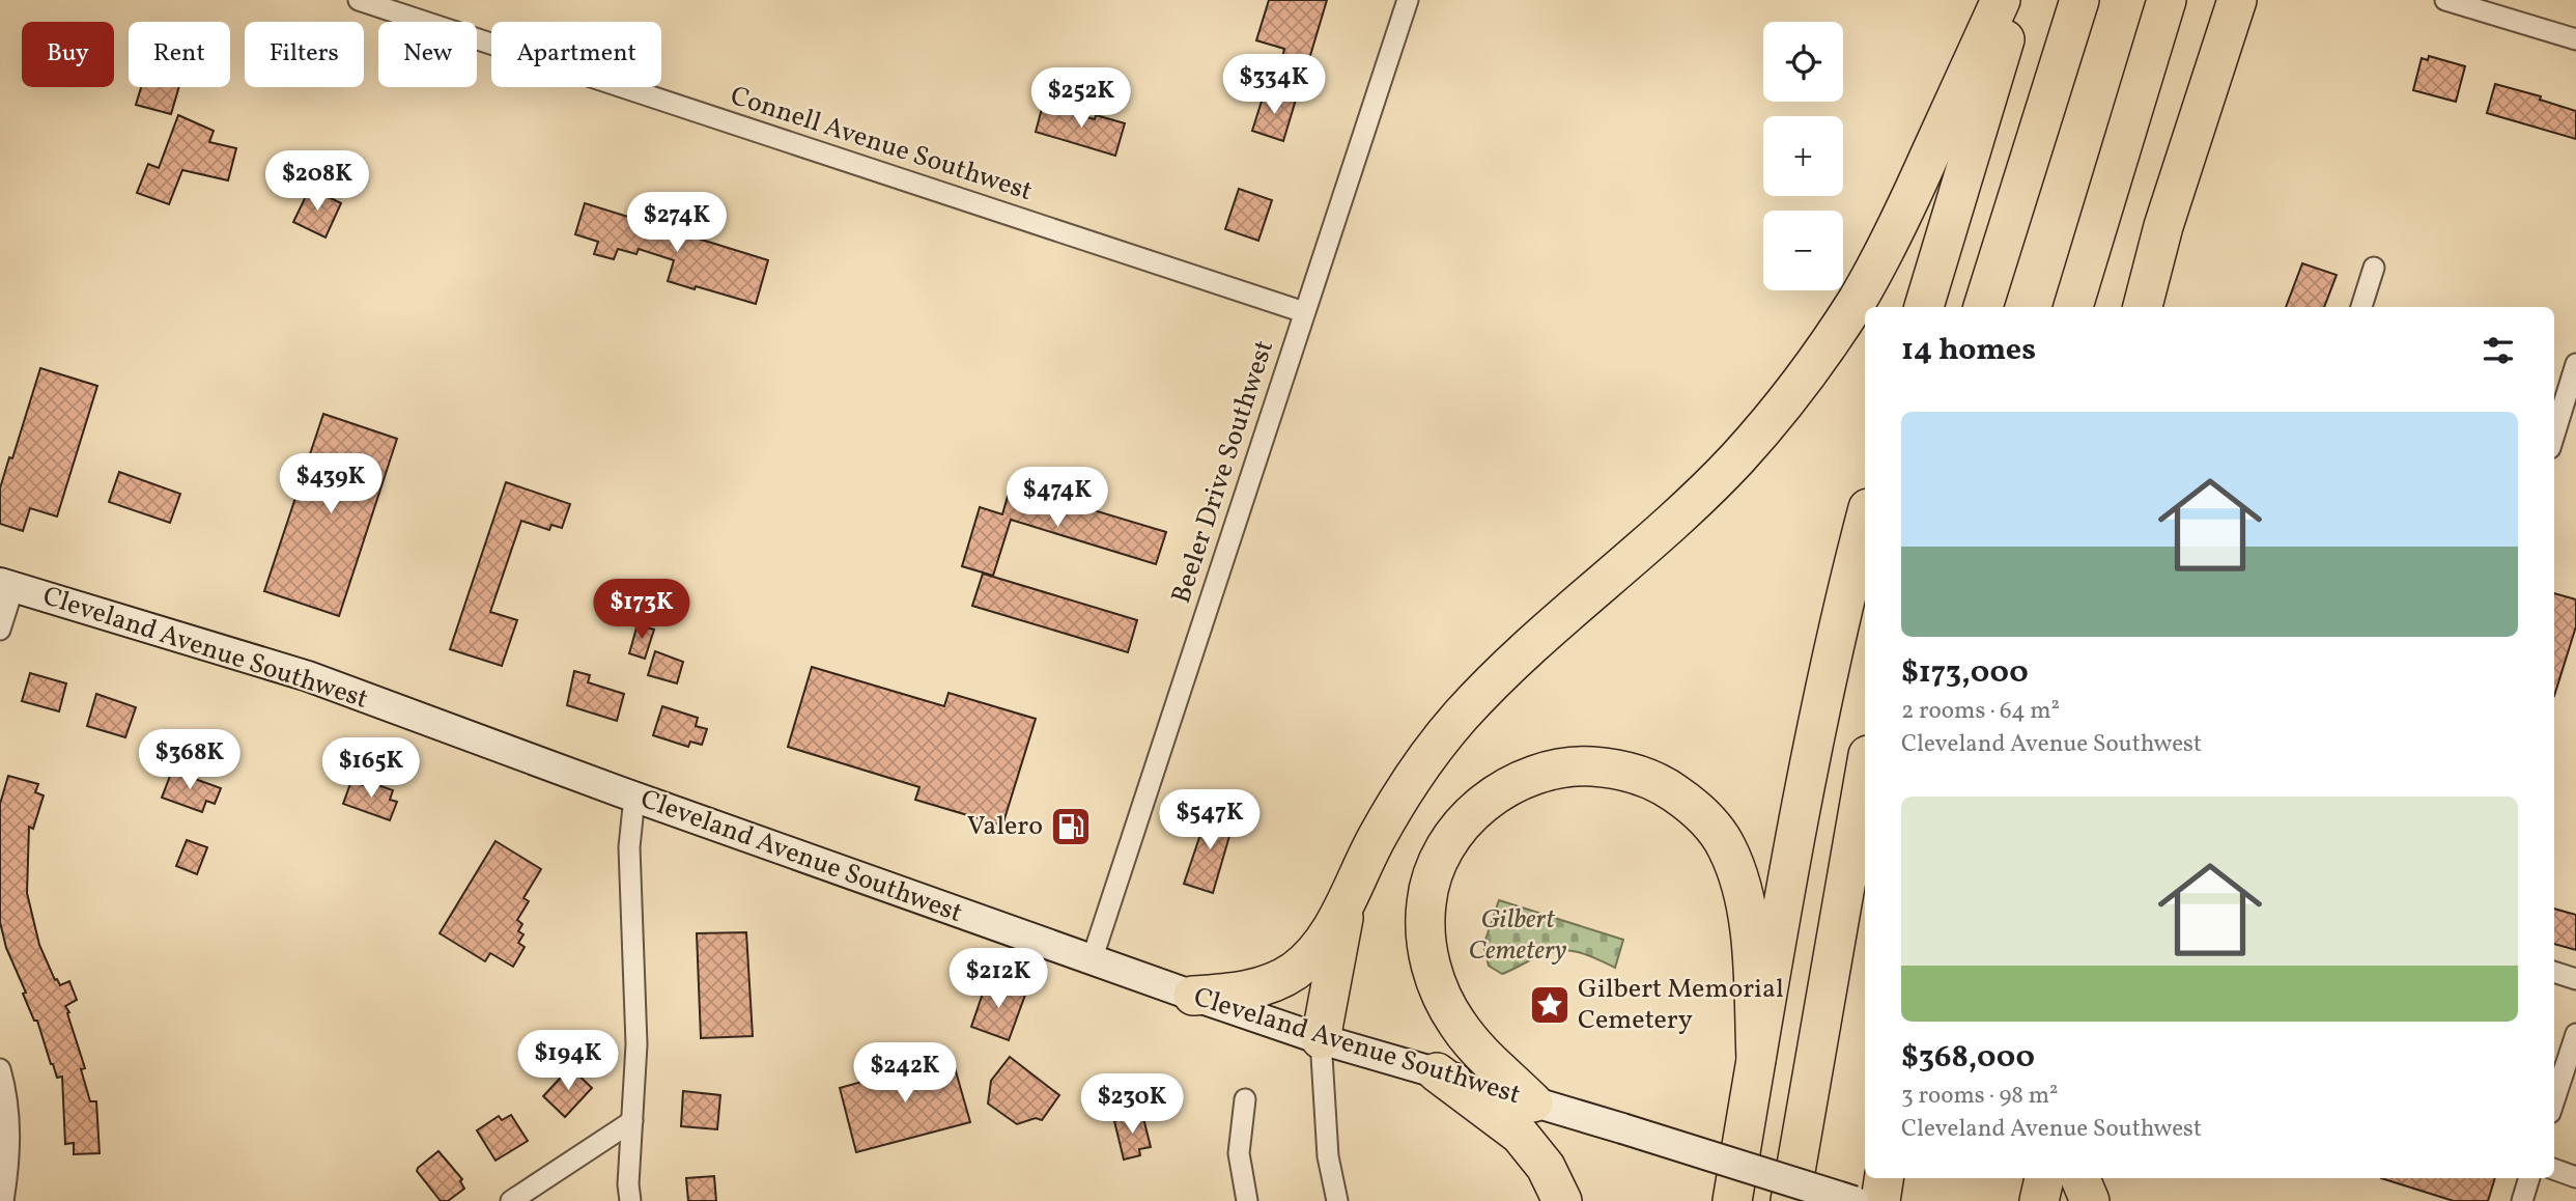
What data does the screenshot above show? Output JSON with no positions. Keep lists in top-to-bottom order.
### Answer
{
  "streets": {
    "main road": ["Cleveland Avenue Southwest"],
    "street": ["Connell Avenue Southwest", "Beeler Drive Southwest"]
  },
  "crossings": [
    ["Connell Avenue Southwest", "Beeler Drive Southwest"],
    ["Beeler Drive Southwest", "Cleveland Avenue Southwest"]
  ],
  "parks": ["Gilbert Cemetery"],
  "places": {
    "fuel station": ["Valero"],
    "place": ["Gilbert Memorial Cemetery"]
  },
  "page": {
    "map_buttons": ["+", "−"],
    "chip": [
      "Buy",
      "Rent",
      "Filters",
      "New",
      "Apartment"
    ],
    "price": [
      "$334K",
      "$252K",
      "$208K",
      "$274K",
      "$439K",
      "$474K",
      "$173K",
      "$368K",
      "$165K",
      "$547K",
      "$212K",
      "$194K",
      "$242K",
      "$230K"
    ],
    "heading": "14 homes",
    "list": [
      {
        "name": "$173,000",
        "note": "2 rooms · 64 m² · Cleveland Avenue Southwest"
      },
      {
        "name": "$368,000",
        "note": "3 rooms · 98 m² · Cleveland Avenue Southwest"
      }
    ]
  }
}
